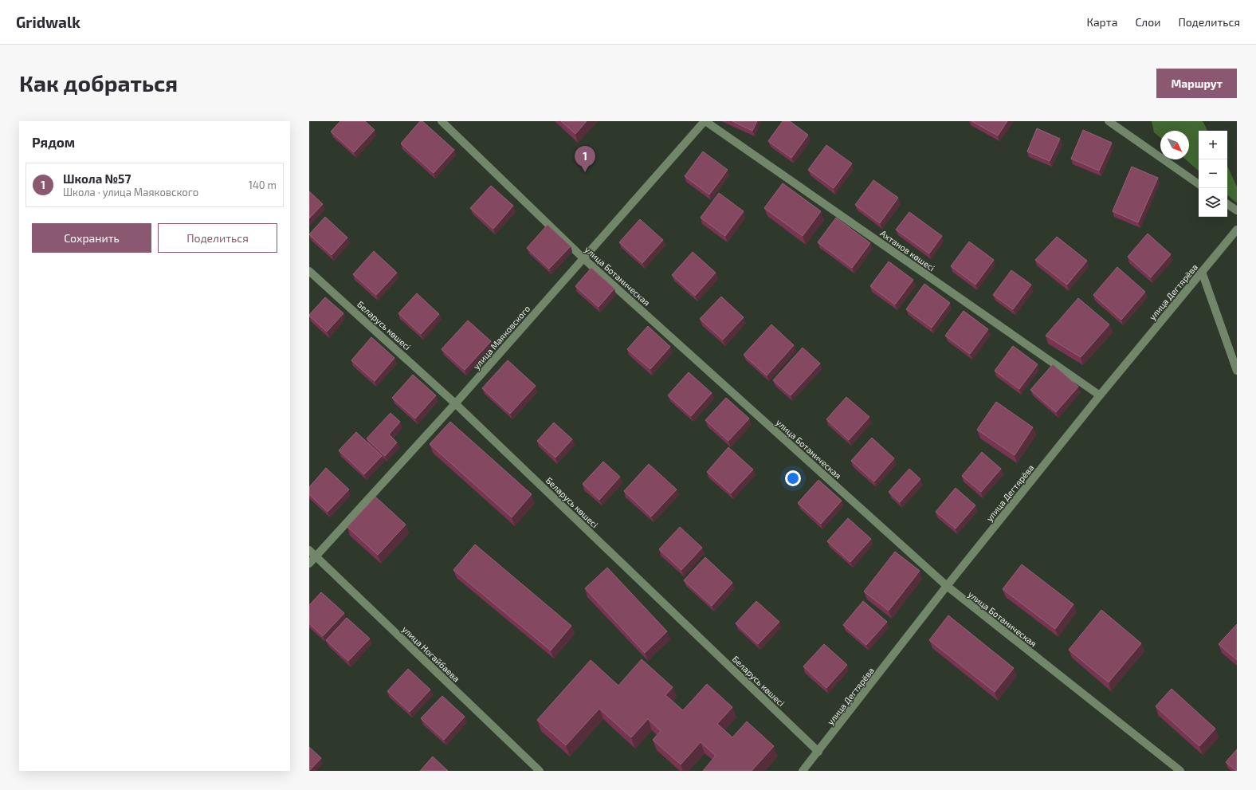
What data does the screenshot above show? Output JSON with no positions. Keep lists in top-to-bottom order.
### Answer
{
  "streets": {
    "street": [
      "Ахтанов көшесі",
      "улица Ботаническая",
      "улица Дегтярёва",
      "Беларусь көшесі",
      "улица Маяковского",
      "улица Ногайбаева"
    ]
  },
  "crossings": [
    ["Ахтанов көшесі", "улица Дегтярёва"],
    ["Ахтанов көшесі", "улица Маяковского"],
    ["улица Ботаническая", "улица Дегтярёва"],
    ["улица Ботаническая", "улица Маяковского"],
    ["улица Дегтярёва", "Беларусь көшесі"],
    ["Беларусь көшесі", "улица Маяковского"],
    ["улица Маяковского", "улица Ногайбаева"]
  ],
  "north": "bottom right",
  "page": {
    "header": "Gridwalk",
    "nav": ["Карта", "Слои", "Поделиться"],
    "buttons": [
      "Маршрут",
      ["Сохранить", "Поделиться"]
    ],
    "title": "Как добраться",
    "heading": "Рядом",
    "map_buttons": ["+", "−"],
    "pins": "1",
    "list": [
      {
        "mark": "1",
        "name": "Школа №57",
        "note": "Школа · улица Маяковского",
        "value": "140 m"
      }
    ]
  }
}
